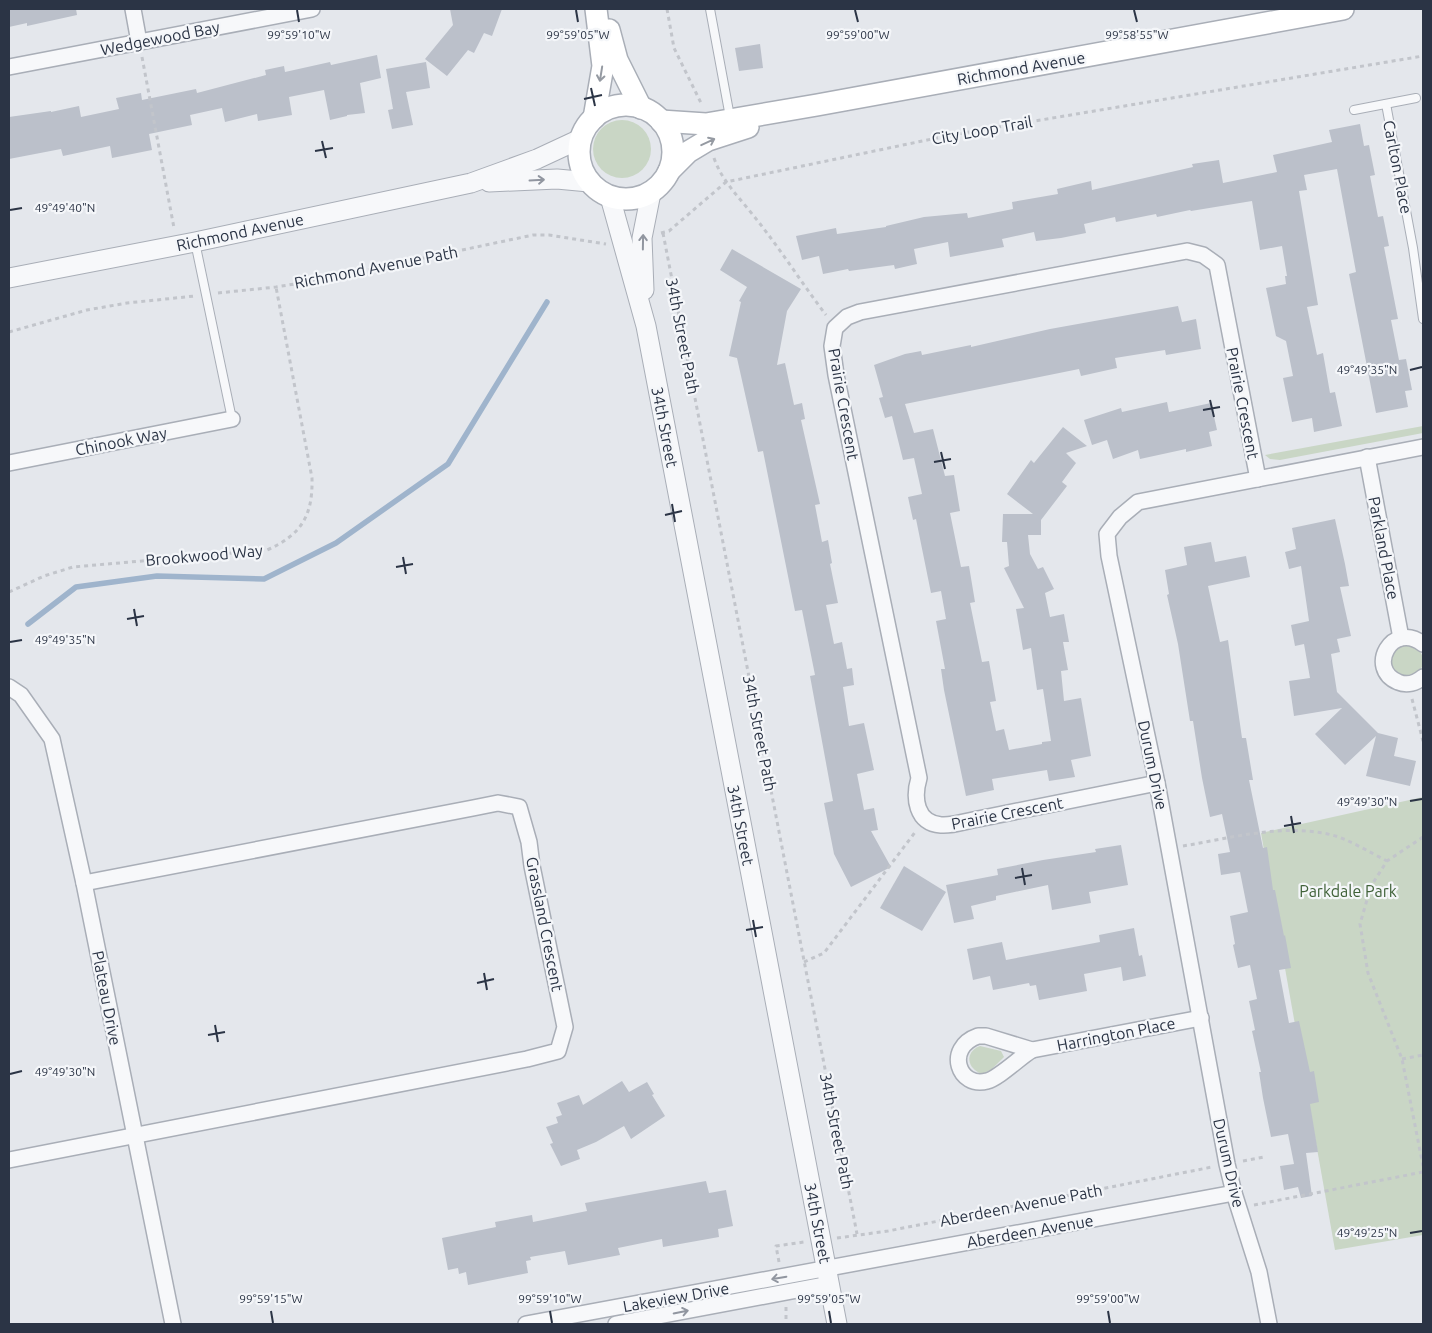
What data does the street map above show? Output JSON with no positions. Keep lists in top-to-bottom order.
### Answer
{
  "streets": {
    "main road": ["Richmond Avenue"],
    "street": [
      "Wedgewood Bay",
      "Prairie Crescent",
      "34th Street",
      "Chinook Way",
      "Parkland Place",
      "Durum Drive",
      "Grassland Crescent",
      "Plateau Drive",
      "Harrington Place",
      "Aberdeen Avenue",
      "Lakeview Drive"
    ],
    "lane": ["Carlton Place"],
    "path": [
      "City Loop Trail",
      "Richmond Avenue Path",
      "34th Street Path",
      "Brookwood Way",
      "Aberdeen Avenue Path"
    ]
  },
  "crossings": [
    ["Richmond Avenue", "34th Street"],
    ["Richmond Avenue Path", "34th Street"],
    ["Richmond Avenue Path", "Brookwood Way"],
    ["34th Street Path", "Aberdeen Avenue Path"],
    ["Prairie Crescent", "Durum Drive"],
    ["34th Street", "Aberdeen Avenue Path"],
    ["34th Street", "Aberdeen Avenue"],
    ["34th Street", "Lakeview Drive"],
    ["Parkland Place", "Durum Drive"],
    ["Durum Drive", "Harrington Place"],
    ["Durum Drive", "Aberdeen Avenue Path"],
    ["Durum Drive", "Aberdeen Avenue"],
    ["Grassland Crescent", "Plateau Drive"],
    ["Aberdeen Avenue", "Lakeview Drive"]
  ],
  "parks": ["Parkdale Park"],
  "coordinates": [
    "99°59'10\"W",
    "99°59'05\"W",
    "99°59'00\"W",
    "99°58'55\"W",
    "49°49'40\"N",
    "49°49'35\"N",
    "49°49'30\"N",
    "49°49'25\"N",
    "99°59'15\"W"
  ]
}
